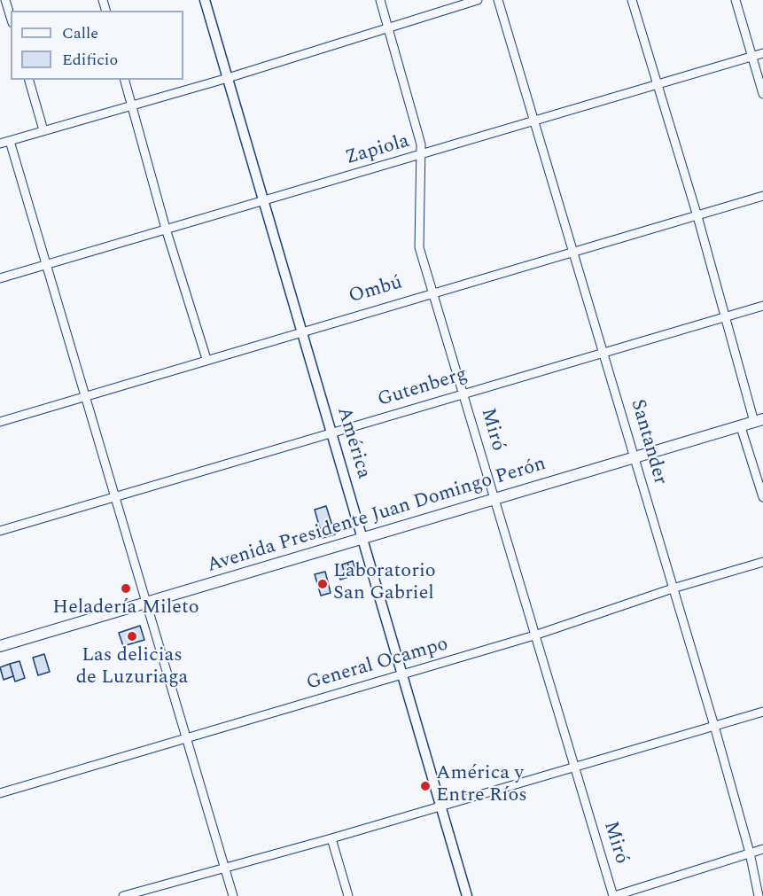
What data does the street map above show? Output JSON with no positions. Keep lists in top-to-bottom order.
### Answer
{
  "streets": {
    "main road": ["Avenida Presidente Juan Domingo Perón"],
    "street": [
      "Zapiola",
      "Ombú",
      "Gutenberg",
      "Miró",
      "Santander",
      "América",
      "General Ocampo"
    ]
  },
  "crossings": [
    ["Zapiola", "Miró"],
    ["Zapiola", "Santander"],
    ["Zapiola", "América"],
    ["Ombú", "Miró"],
    ["Ombú", "Santander"],
    ["Ombú", "América"],
    ["Gutenberg", "Miró"],
    ["Gutenberg", "Santander"],
    ["Gutenberg", "América"],
    ["Miró", "Avenida Presidente Juan Domingo Perón"],
    ["Miró", "General Ocampo"],
    ["Santander", "Avenida Presidente Juan Domingo Perón"],
    ["Santander", "General Ocampo"],
    ["América", "Avenida Presidente Juan Domingo Perón"],
    ["América", "General Ocampo"]
  ],
  "places": [
    "Laboratorio San Gabriel",
    "Heladería Mileto",
    "Las delicias de Luzuriaga",
    "América y Entre Ríos"
  ],
  "legend": ["Calle", "Edificio"]
}
